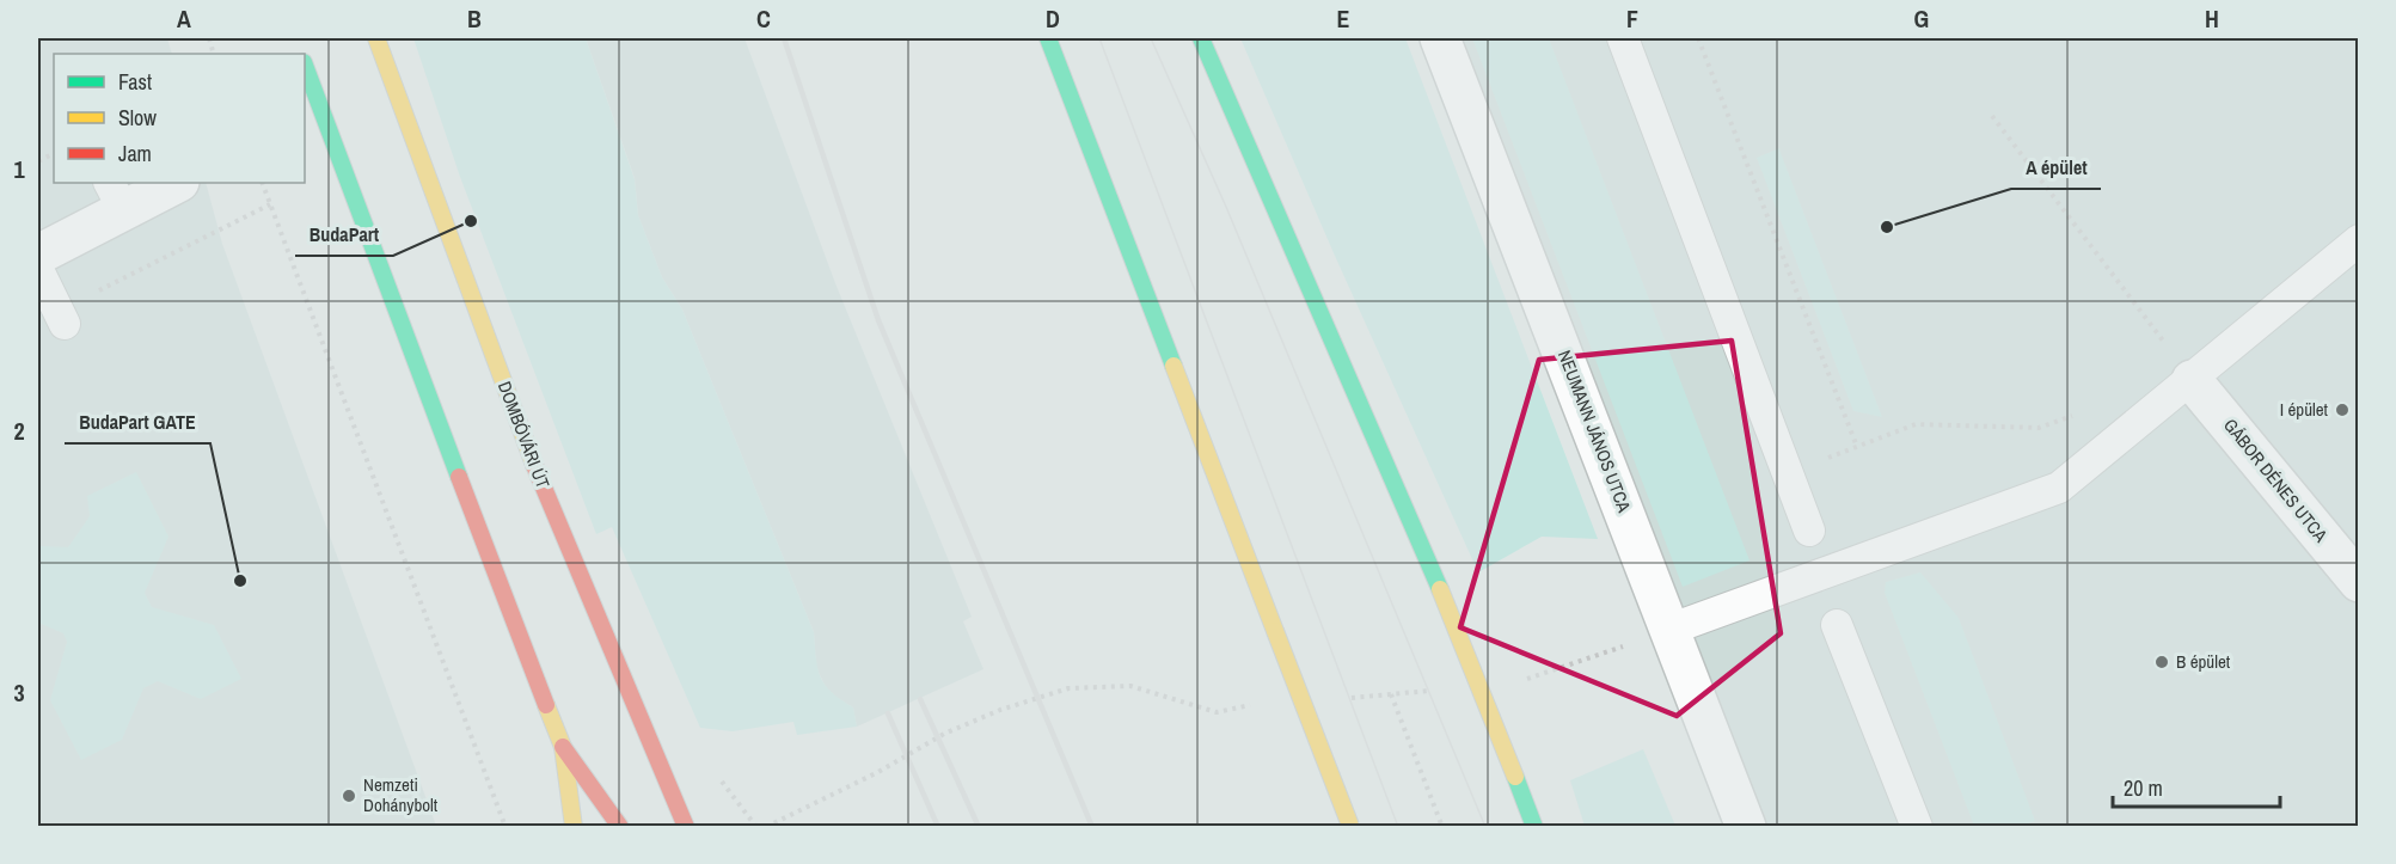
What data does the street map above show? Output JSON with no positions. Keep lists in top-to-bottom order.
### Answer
{
  "streets": {
    "main road": ["DOMBÓVÁRI ÚT"],
    "street": ["NEUMANN JÁNOS UTCA", "GÁBOR DÉNES UTCA"]
  },
  "places": [
    "BudaPart",
    "A épület",
    "I épület",
    "BudaPart GATE",
    "B épület",
    "Nemzeti Dohánybolt"
  ],
  "legend": ["Fast", "Slow", "Jam"],
  "scale_bar": "20 m",
  "grid": {
    "columns": [
      "A",
      "B",
      "C",
      "D",
      "E",
      "F",
      "G",
      "H"
    ],
    "rows": ["1", "2", "3"]
  }
}
